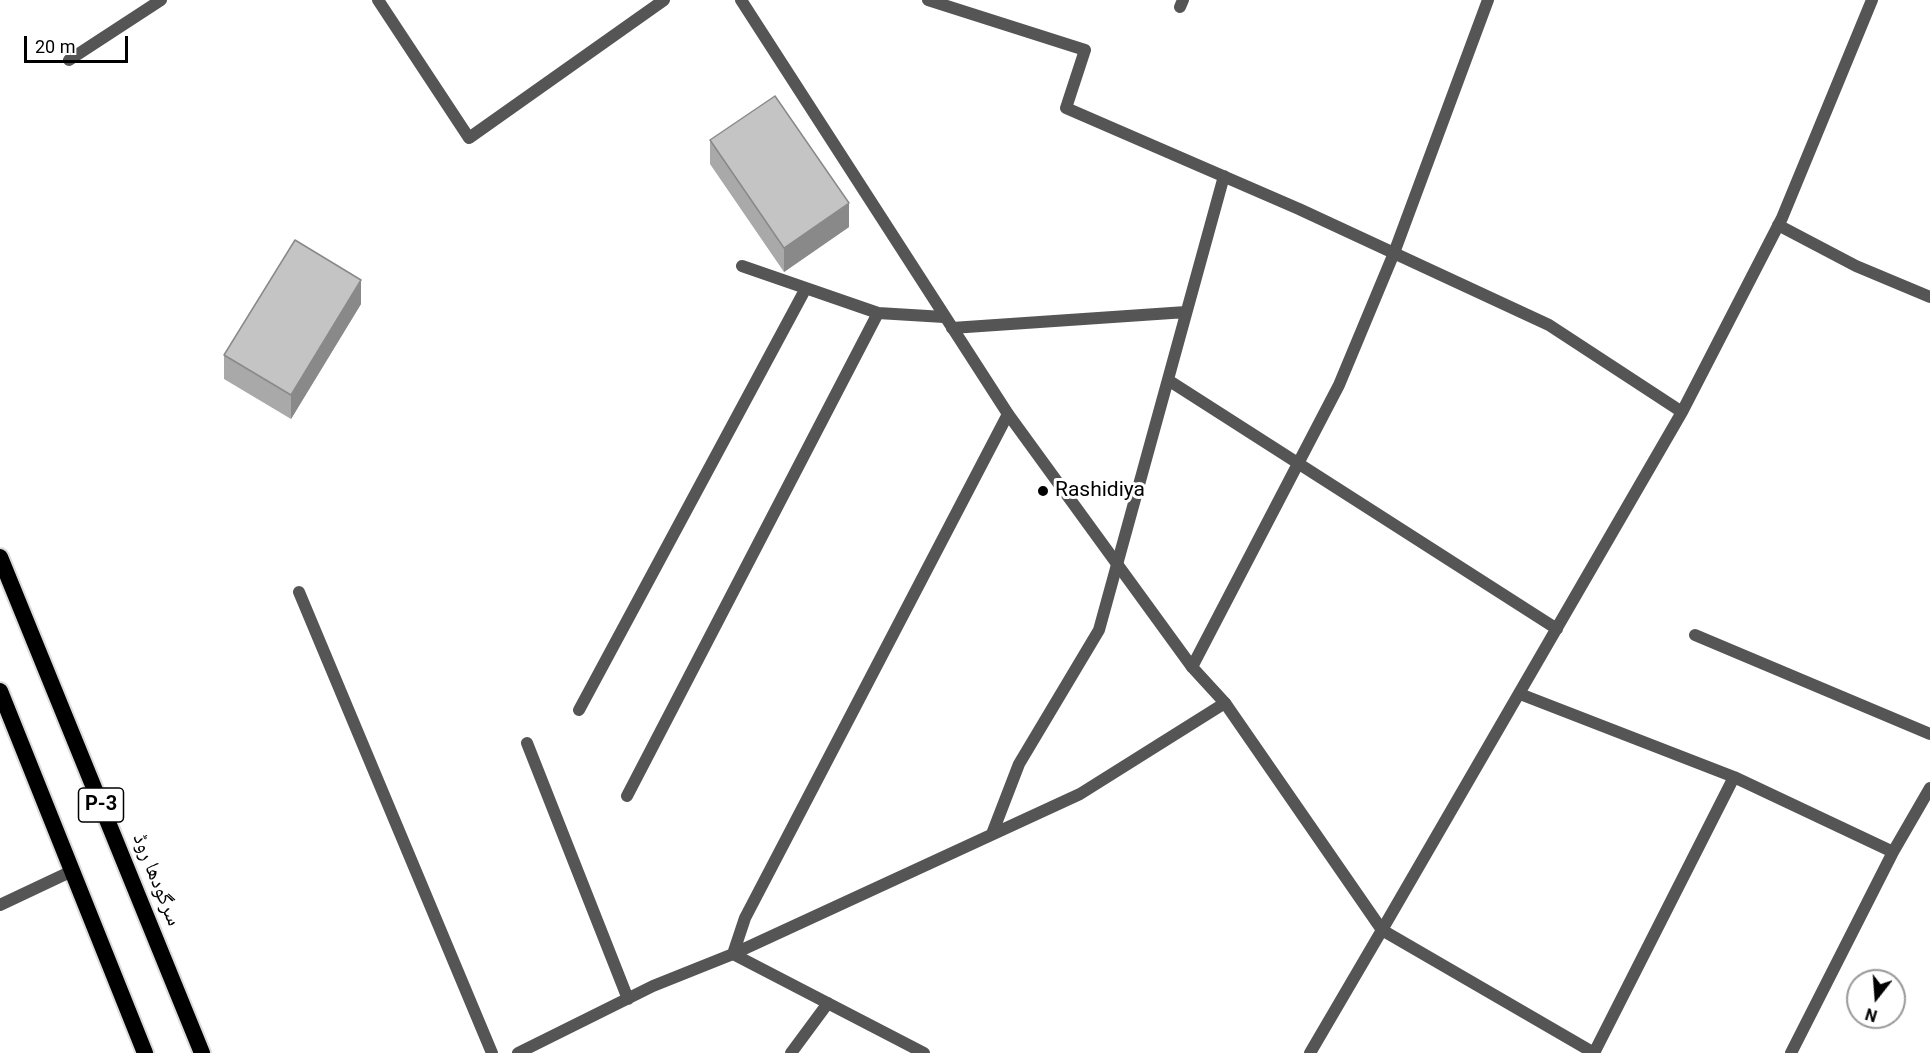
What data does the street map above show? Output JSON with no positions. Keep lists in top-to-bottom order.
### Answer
{
  "streets": {
    "highway": ["P-3", "سرگودھا روڈ"]
  },
  "places": ["Rashidiya"],
  "scale_bar": "20 m",
  "north": "bottom"
}
